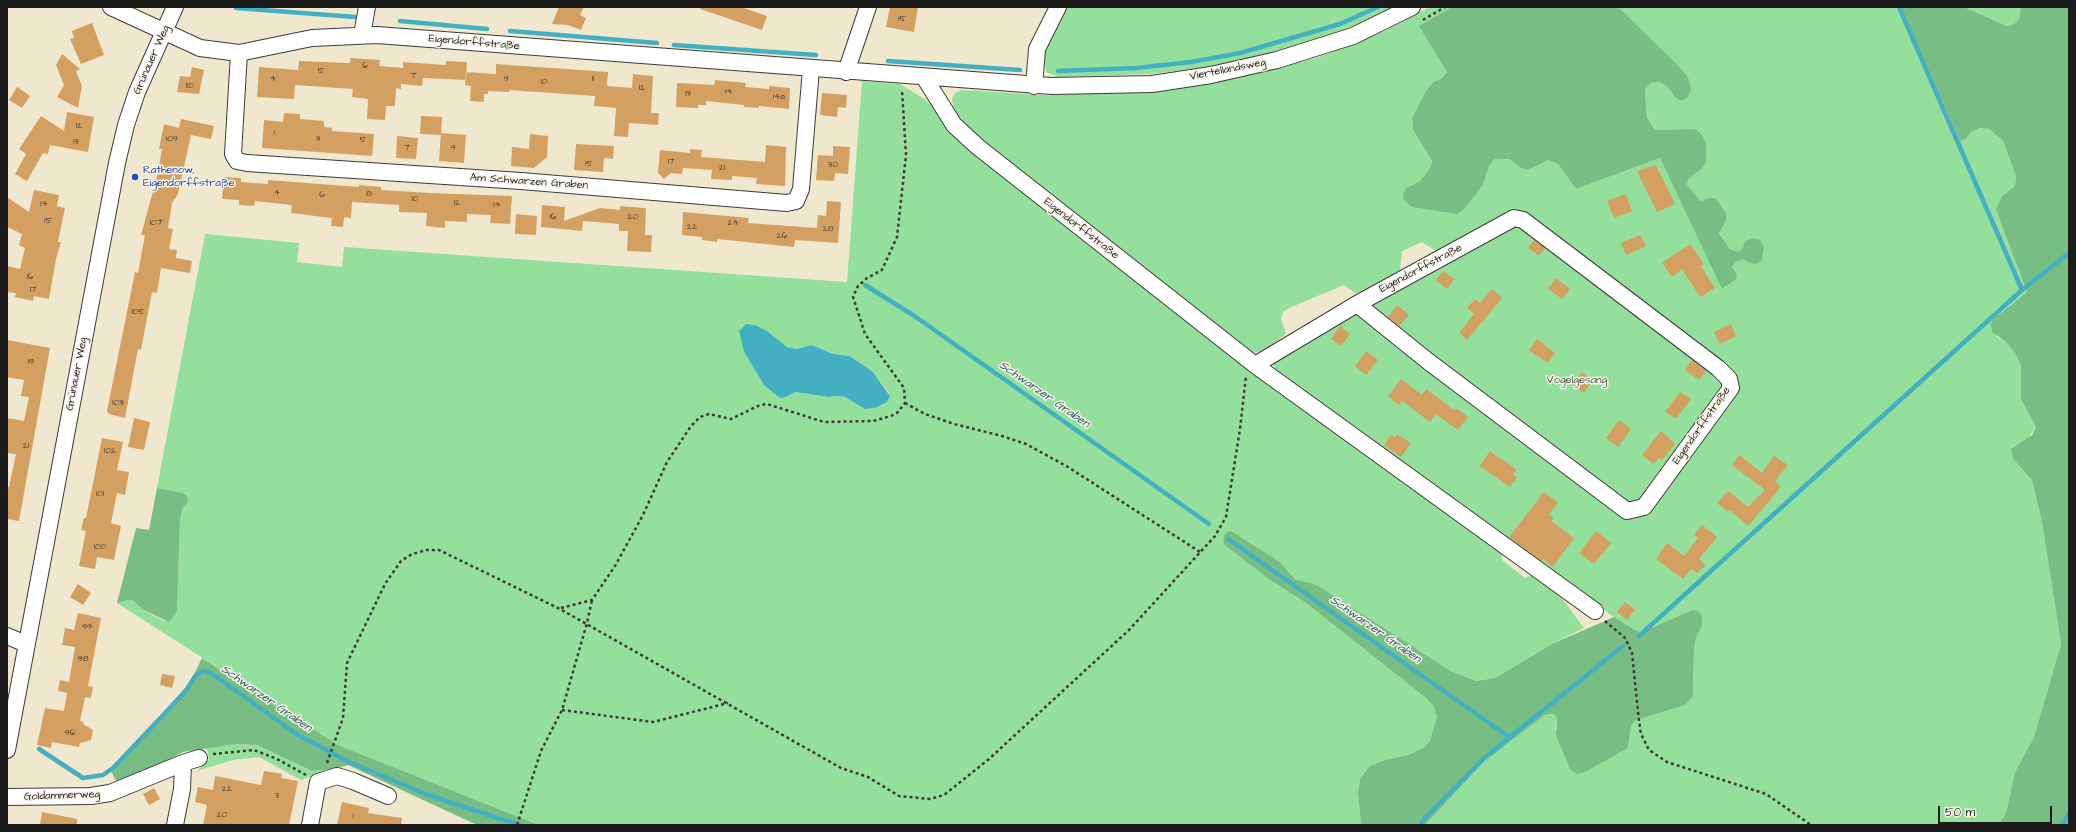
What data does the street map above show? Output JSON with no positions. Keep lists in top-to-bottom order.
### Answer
{
  "streets": {
    "street": [
      "Eigendorffstraße",
      "Grünauer Weg",
      "Viertellandsweg",
      "Am Schwarzen Graben",
      "Goldammerweg"
    ]
  },
  "crossings": [
    ["Eigendorffstraße", "Grünauer Weg"],
    ["Eigendorffstraße", "Viertellandsweg"],
    ["Eigendorffstraße", "Am Schwarzen Graben"]
  ],
  "water": ["Schwarzer Graben"],
  "parks": ["Vogelgesang"],
  "places": ["Rathenow, Eigendorffstraße"],
  "house_numbers": [
    "15",
    "6",
    "5",
    "7",
    "4",
    "9",
    "11",
    "10",
    "110",
    "12",
    "14",
    "13",
    "14a",
    "12",
    "1",
    "109",
    "3",
    "5",
    "13",
    "7",
    "9",
    "17",
    "15",
    "30",
    "21",
    "4",
    "8",
    "6",
    "10",
    "12",
    "14",
    "14",
    "16",
    "20",
    "15",
    "107",
    "24",
    "22",
    "28",
    "26",
    "16",
    "17",
    "105",
    "19",
    "103",
    "21",
    "102",
    "101",
    "100",
    "99",
    "98",
    "96",
    "22",
    "3",
    "20",
    "1"
  ],
  "scale_bar": "50 m"
}
